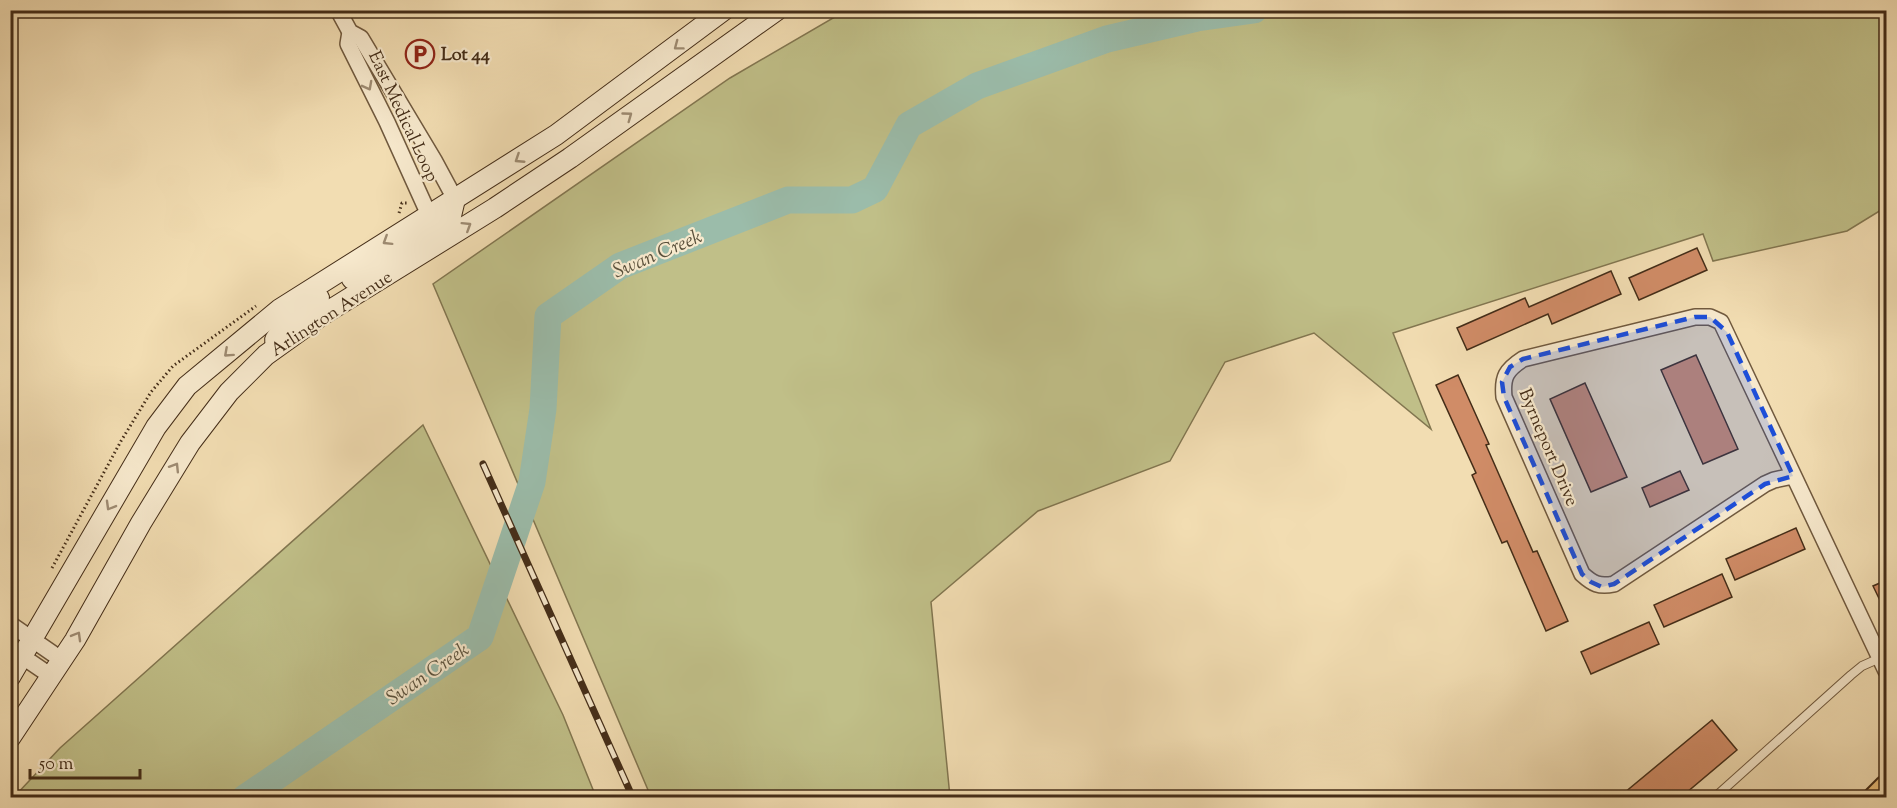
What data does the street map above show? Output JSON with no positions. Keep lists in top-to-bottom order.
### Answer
{
  "streets": {
    "street": ["East Medical Loop", "Arlington Avenue", "Byrneport Drive"]
  },
  "crossings": [
    ["East Medical Loop", "Arlington Avenue"]
  ],
  "water": ["Swan Creek"],
  "places": {
    "parking": ["Lot 44"]
  },
  "scale_bar": "50 m"
}
